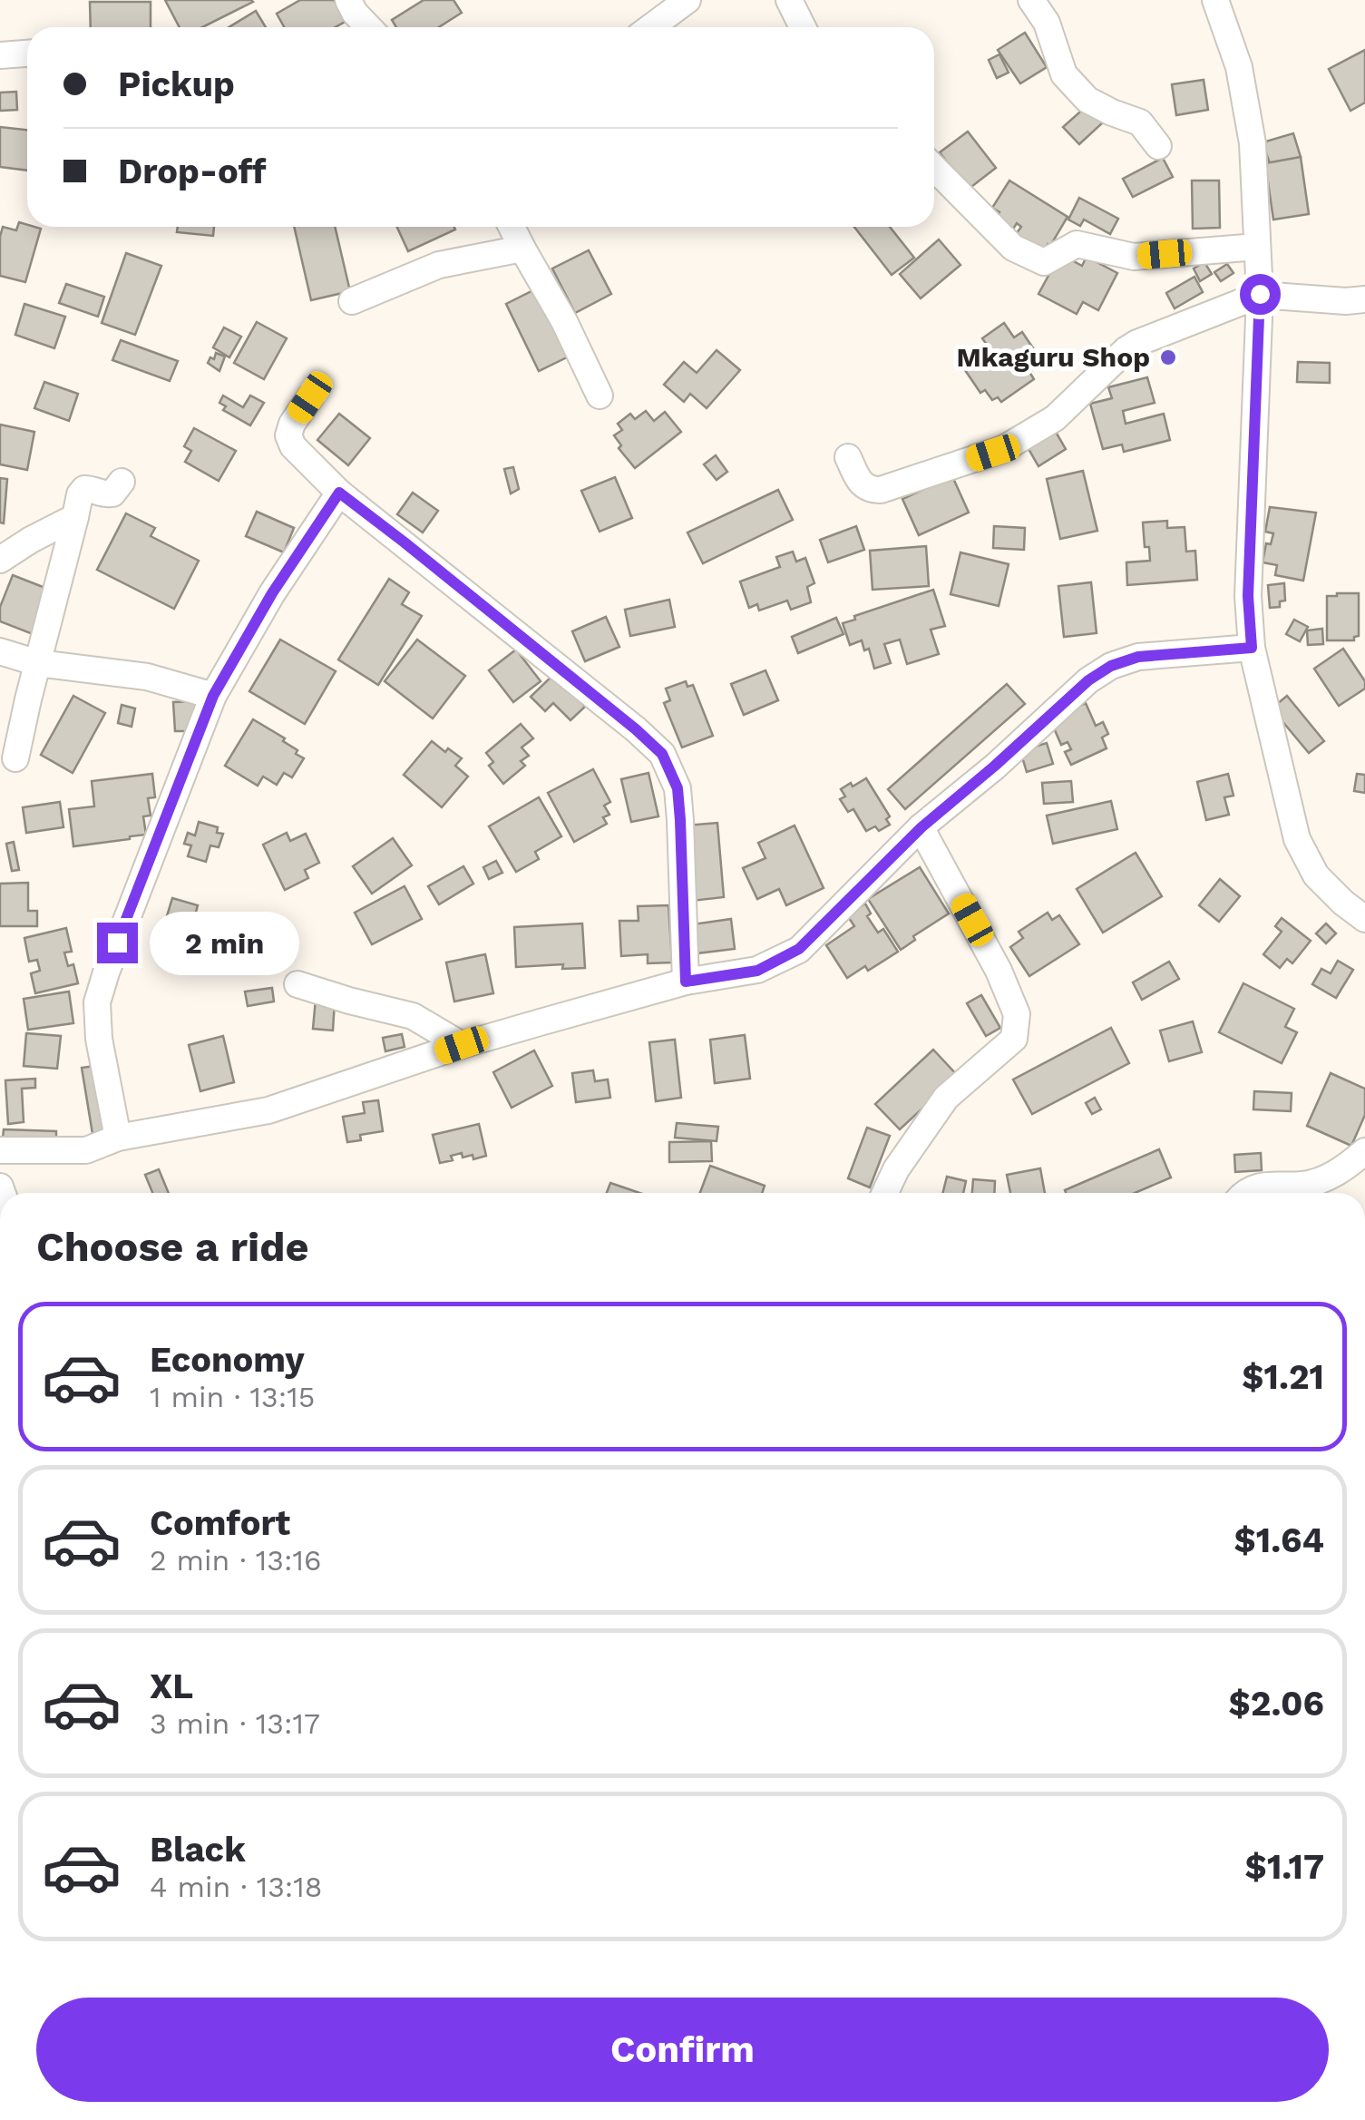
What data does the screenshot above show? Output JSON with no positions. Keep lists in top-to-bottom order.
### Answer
{
  "places": ["Mkaguru Shop"],
  "page": {
    "banner": ["Pickup", "Drop-off"],
    "bubble": "2 min",
    "heading": "Choose a ride",
    "list": [
      {
        "name": "Economy",
        "note": "1 min · 13:15",
        "value": "$1.21"
      },
      {
        "name": "Comfort",
        "note": "2 min · 13:16",
        "value": "$1.64"
      },
      {
        "name": "XL",
        "note": "3 min · 13:17",
        "value": "$2.06"
      },
      {
        "name": "Black",
        "note": "4 min · 13:18",
        "value": "$1.17"
      }
    ],
    "buttons": "Confirm"
  }
}
